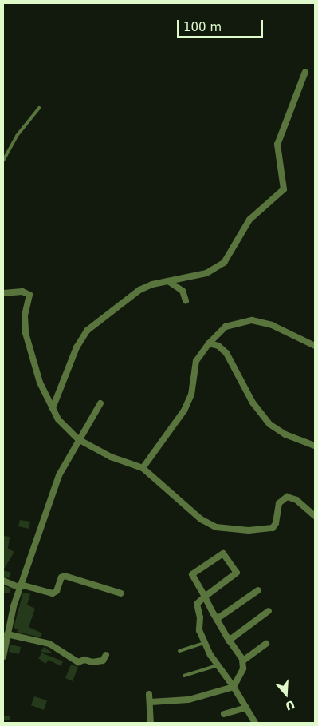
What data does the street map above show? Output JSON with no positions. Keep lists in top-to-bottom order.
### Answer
{
  "scale_bar": "100 m",
  "north": "bottom"
}
